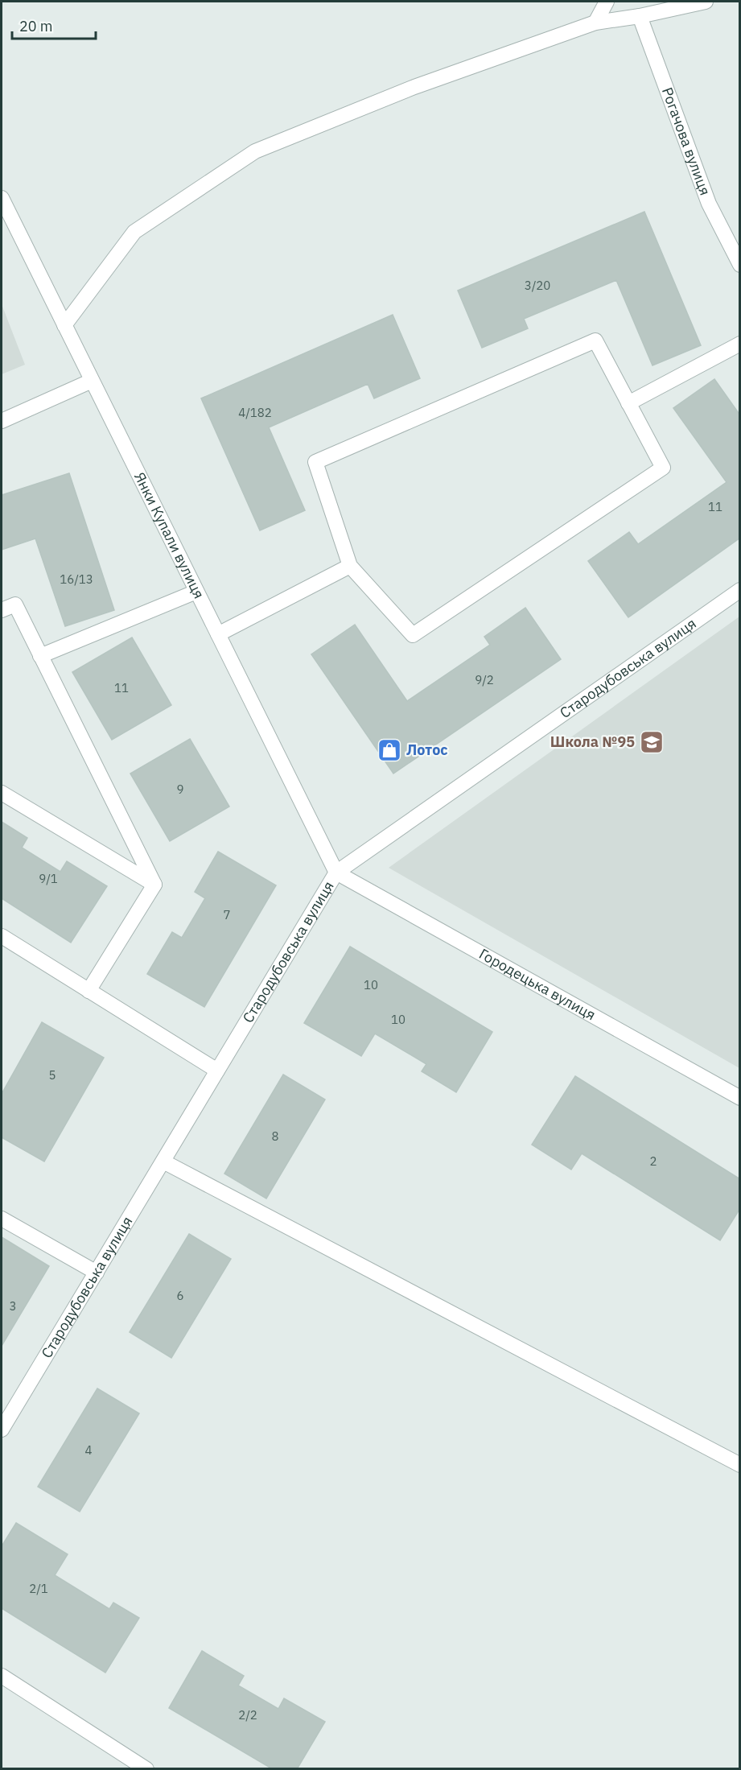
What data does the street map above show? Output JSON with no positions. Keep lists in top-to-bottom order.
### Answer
{
  "streets": {
    "street": [
      "Рогачова вулиця",
      "Янки Купали вулиця",
      "Стародубовська вулиця",
      "Городецька вулиця"
    ]
  },
  "crossings": [
    ["Янки Купали вулиця", "Стародубовська вулиця"],
    ["Янки Купали вулиця", "Городецька вулиця"],
    ["Стародубовська вулиця", "Городецька вулиця"]
  ],
  "places": {
    "school or university": ["Школа №95"],
    "shop": ["Лотос"]
  },
  "house_numbers": [
    "3/20",
    "4/182",
    "11",
    "16/13",
    "9/2",
    "11",
    "9",
    "9/1",
    "7",
    "10",
    "10",
    "5",
    "8",
    "2",
    "6",
    "3",
    "4",
    "2/1",
    "2/2"
  ],
  "scale_bar": "20 m"
}
